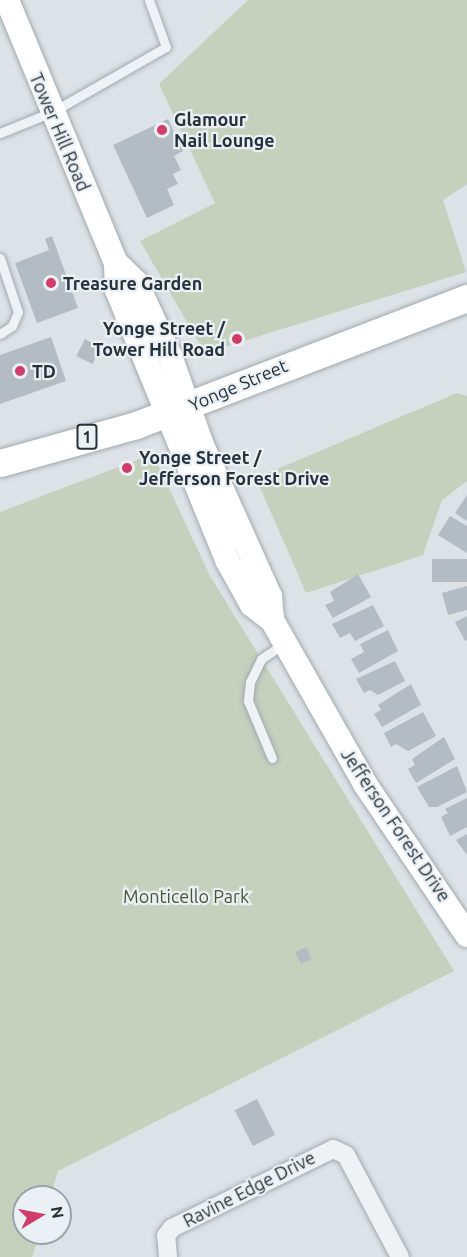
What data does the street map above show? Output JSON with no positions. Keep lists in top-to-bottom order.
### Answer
{
  "streets": {
    "main road": ["Yonge Street", "1"],
    "street": ["Tower Hill Road", "Jefferson Forest Drive", "Ravine Edge Drive"]
  },
  "crossings": [
    ["Tower Hill Road", "Yonge Street"],
    ["Tower Hill Road", "Jefferson Forest Drive"],
    ["Yonge Street", "Jefferson Forest Drive"]
  ],
  "parks": ["Monticello Park"],
  "places": [
    "Glamour Nail Lounge",
    "Treasure Garden",
    "Yonge Street / Tower Hill Road",
    "TD",
    "Yonge Street / Jefferson Forest Drive"
  ],
  "north": "right"
}
